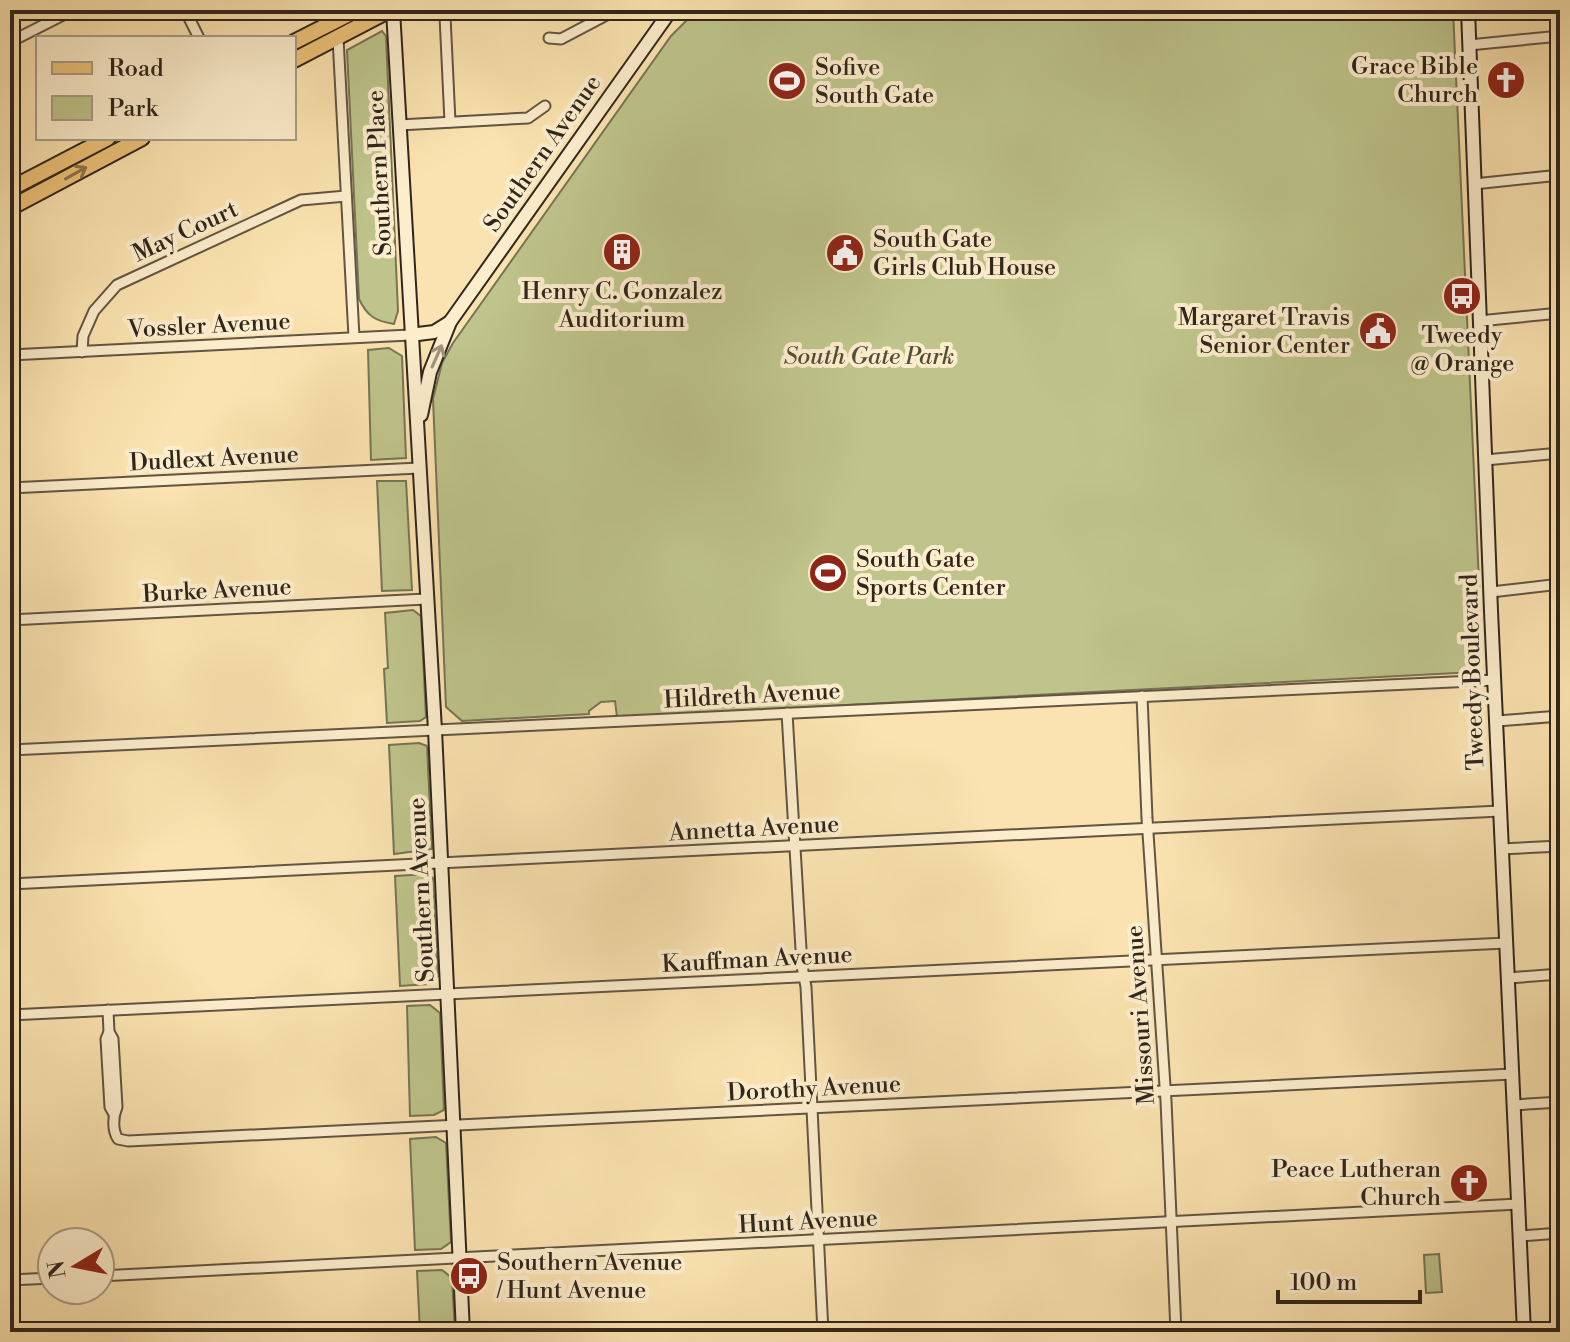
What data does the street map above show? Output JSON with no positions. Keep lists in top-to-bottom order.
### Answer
{
  "streets": {
    "street": [
      "Southern Avenue",
      "Southern Place",
      "May Court",
      "Vossler Avenue",
      "Dudlext Avenue",
      "Burke Avenue",
      "Tweedy Boulevard",
      "Hildreth Avenue",
      "Annetta Avenue",
      "Kauffman Avenue",
      "Missouri Avenue",
      "Dorothy Avenue",
      "Hunt Avenue"
    ]
  },
  "crossings": [
    ["Southern Avenue", "Southern Place"],
    ["Southern Avenue", "Vossler Avenue"],
    ["Southern Avenue", "Dudlext Avenue"],
    ["Southern Avenue", "Burke Avenue"],
    ["Southern Avenue", "Hildreth Avenue"],
    ["Southern Avenue", "Annetta Avenue"],
    ["Southern Avenue", "Kauffman Avenue"],
    ["Southern Avenue", "Dorothy Avenue"],
    ["Southern Avenue", "Hunt Avenue"],
    ["Southern Place", "Vossler Avenue"],
    ["May Court", "Vossler Avenue"],
    ["Tweedy Boulevard", "Hildreth Avenue"],
    ["Tweedy Boulevard", "Annetta Avenue"],
    ["Tweedy Boulevard", "Kauffman Avenue"],
    ["Tweedy Boulevard", "Dorothy Avenue"],
    ["Tweedy Boulevard", "Hunt Avenue"],
    ["Hildreth Avenue", "Missouri Avenue"],
    ["Annetta Avenue", "Missouri Avenue"],
    ["Kauffman Avenue", "Missouri Avenue"],
    ["Kauffman Avenue", "Dorothy Avenue"],
    ["Missouri Avenue", "Dorothy Avenue"],
    ["Missouri Avenue", "Hunt Avenue"]
  ],
  "parks": ["South Gate Park"],
  "places": {
    "church": ["Grace Bible Church", "Peace Lutheran Church"],
    "sports": ["Sofive South Gate", "South Gate Sports Center"],
    "building": ["Henry C. Gonzalez Auditorium"],
    "public building": ["South Gate Girls Club House", "Margaret Travis Senior Center"],
    "bus stop": ["Tweedy @ Orange", "Southern Avenue / Hunt Avenue"]
  },
  "legend": ["Road", "Park"],
  "scale_bar": "100 m",
  "north": "left"
}
